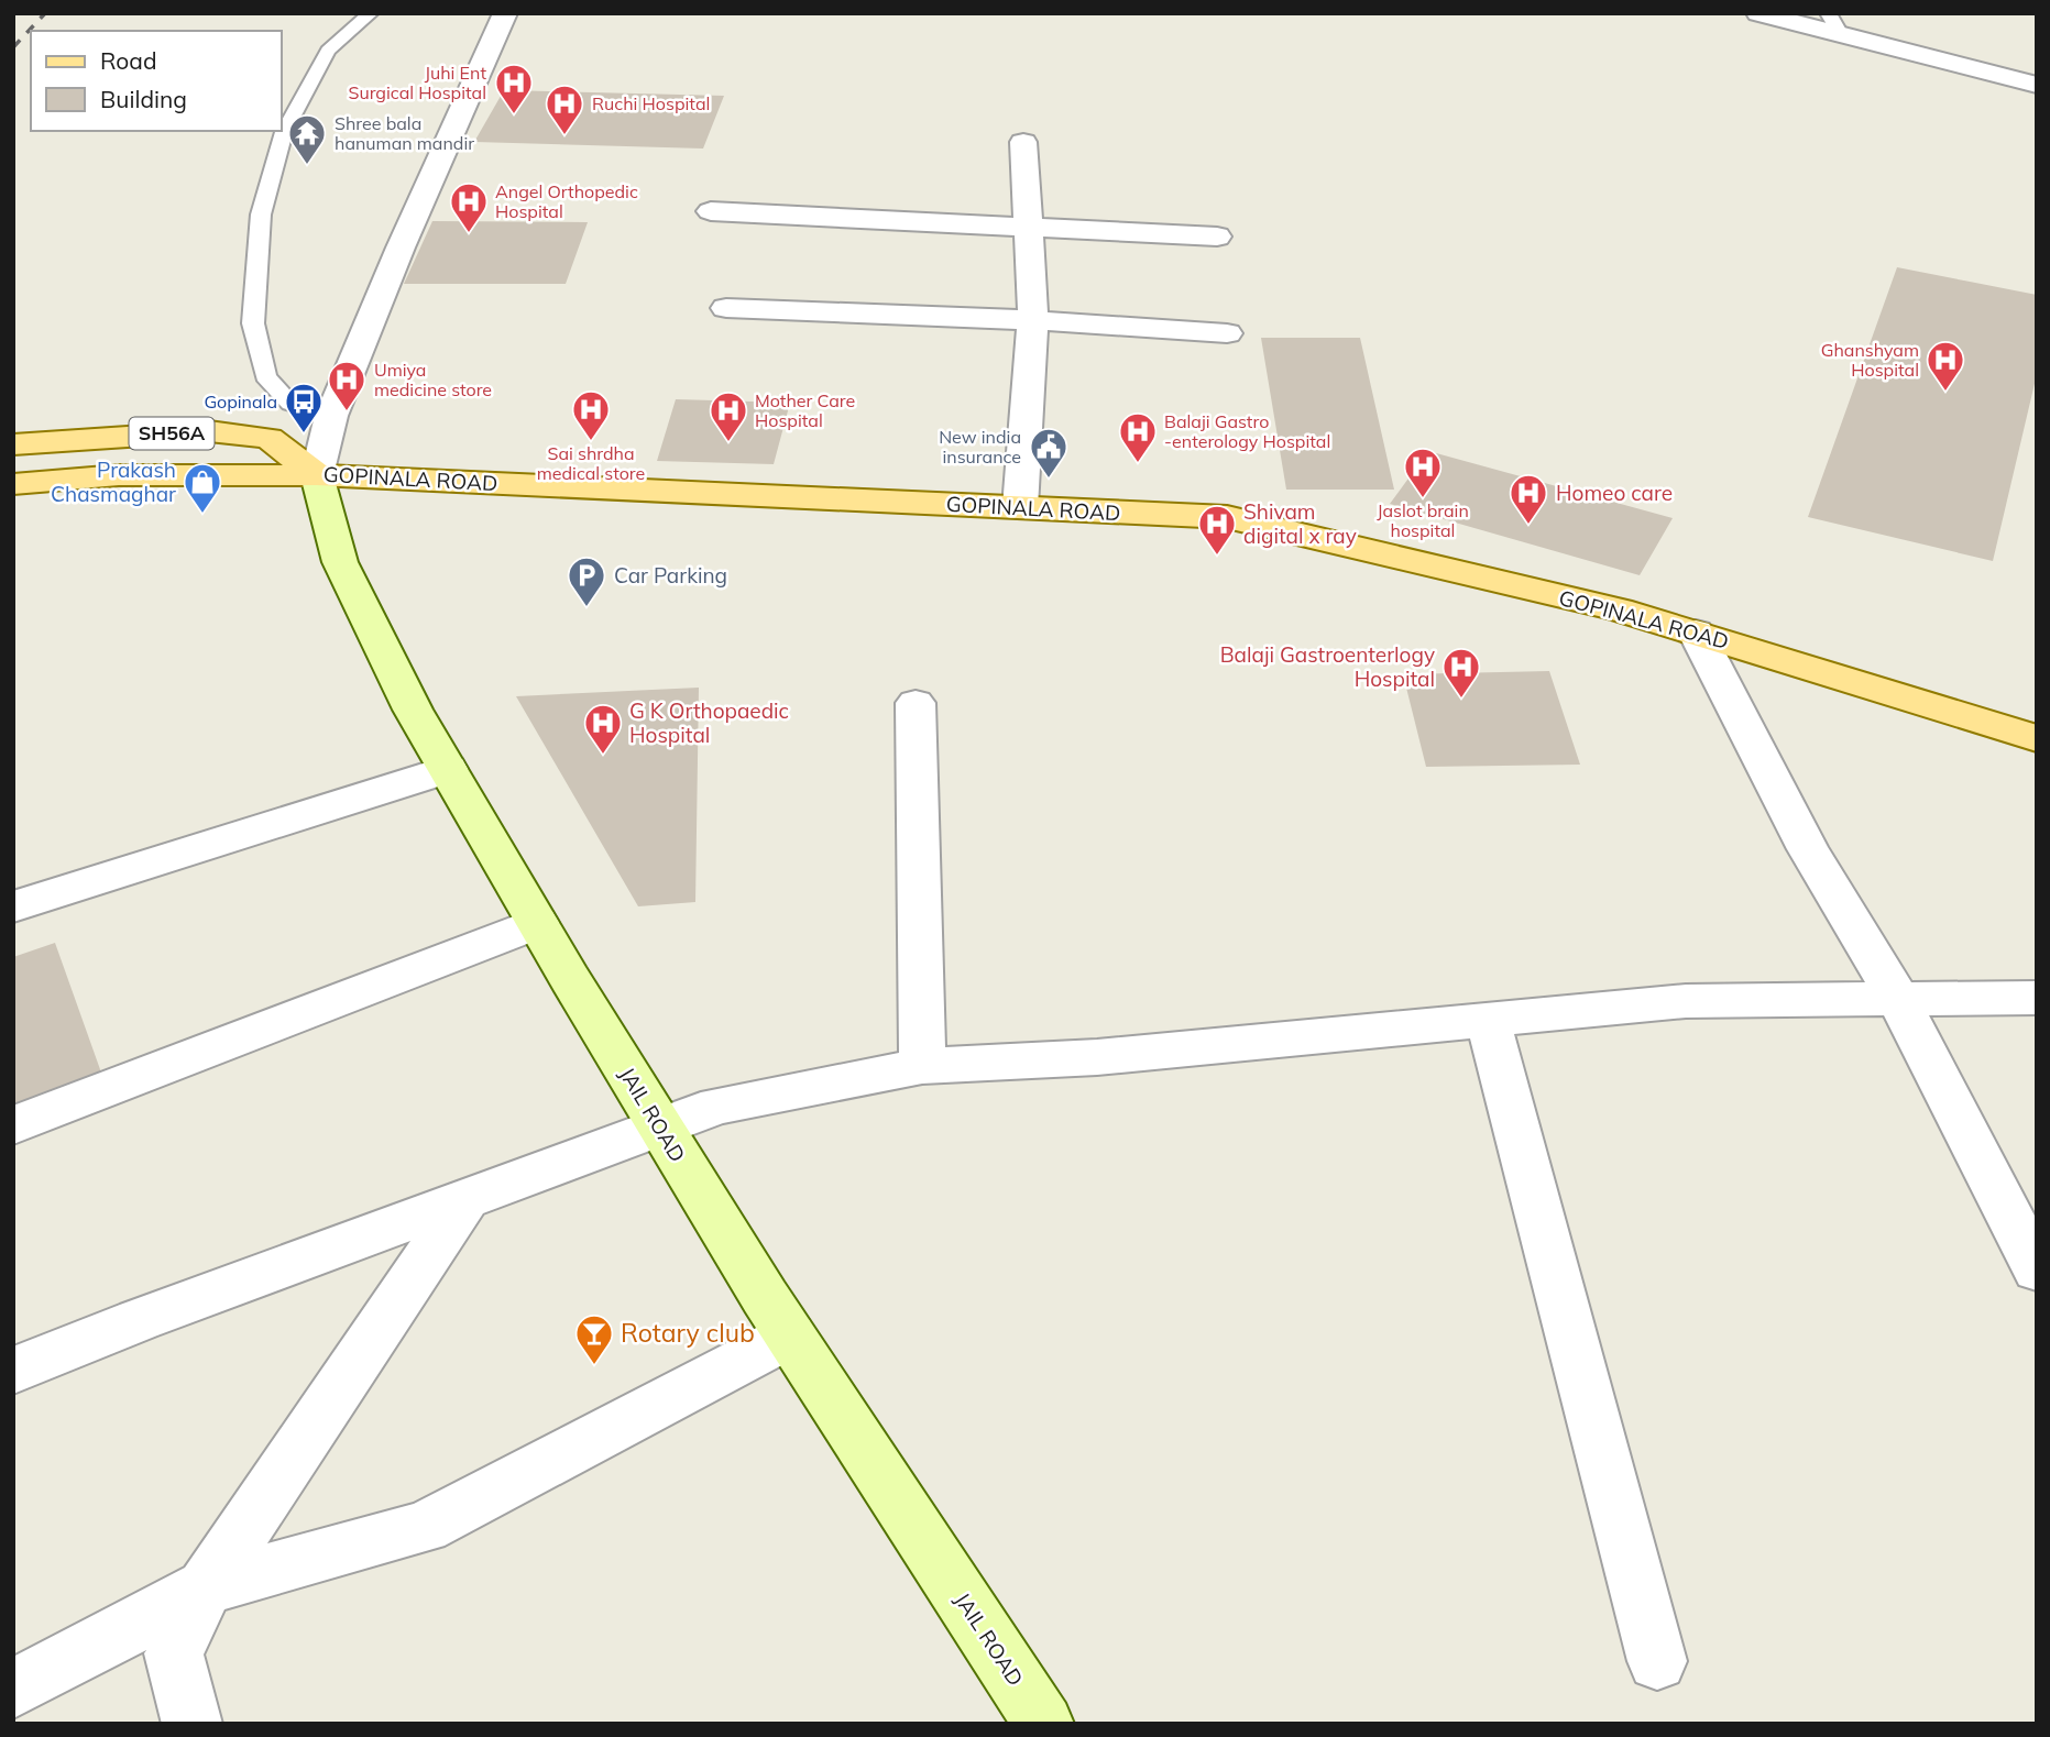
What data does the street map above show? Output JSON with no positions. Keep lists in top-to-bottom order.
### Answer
{
  "streets": {
    "main road": ["SH56A", "GOPINALA ROAD"],
    "street": ["JAIL ROAD"]
  },
  "crossings": [
    ["GOPINALA ROAD", "JAIL ROAD"]
  ],
  "places": {
    "hospital": [
      "Juhi Ent Surgical Hospital",
      "Ruchi Hospital",
      "Angel Orthopedic Hospital",
      "Ghanshyam Hospital",
      "Umiya medicine store",
      "Sai shrdha medical store",
      "Mother Care Hospital",
      "Balaji Gastro -enterology Hospital",
      "Jaslot brain hospital",
      "Homeo care",
      "Shivam digital x ray",
      "Balaji Gastroenterlogy Hospital",
      "G K Orthopaedic Hospital"
    ],
    "temple": ["Shree bala hanuman mandir"],
    "bus stop": ["Gopinala"],
    "public building": ["New india insurance"],
    "shop": ["Prakash Chasmaghar"],
    "parking": ["Car Parking"],
    "bar": ["Rotary club"]
  },
  "legend": ["Road", "Building"]
}
